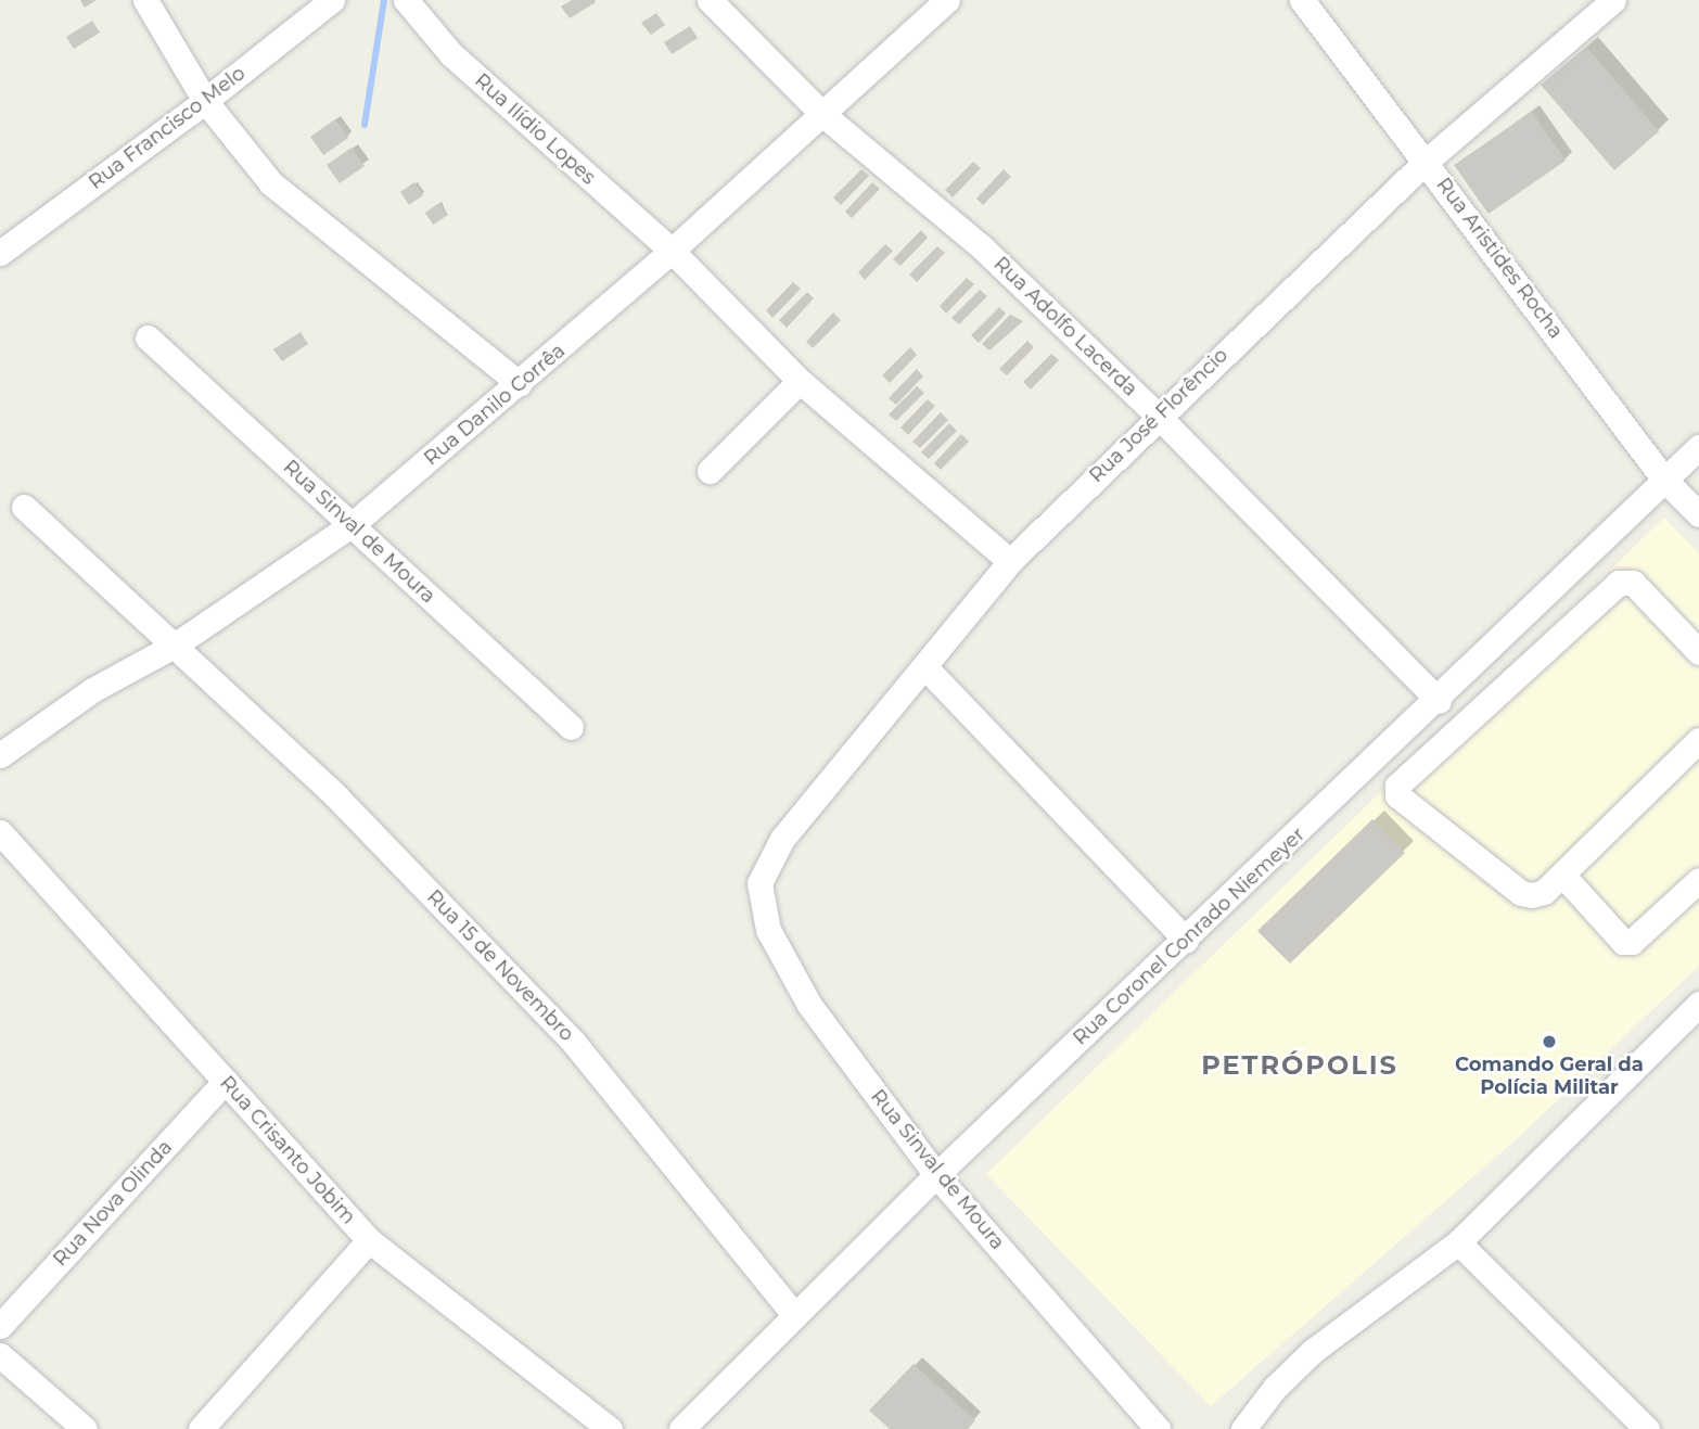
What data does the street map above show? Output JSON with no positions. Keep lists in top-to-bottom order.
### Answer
{
  "streets": {
    "street": [
      "Rua Francisco Melo",
      "Rua Ilídio Lopes",
      "Rua Aristides Rocha",
      "Rua Adolfo Lacerda",
      "Rua Danilo Corrêa",
      "Rua José Florêncio",
      "Rua Sinval de Moura",
      "Rua Coronel Conrado Niemeyer",
      "Rua 15 de Novembro",
      "Rua Crisanto Jobim",
      "Rua Nova Olinda"
    ]
  },
  "crossings": [
    ["Rua Ilídio Lopes", "Rua Danilo Corrêa"],
    ["Rua Ilídio Lopes", "Rua José Florêncio"],
    ["Rua Aristides Rocha", "Rua José Florêncio"],
    ["Rua Aristides Rocha", "Rua Coronel Conrado Niemeyer"],
    ["Rua Adolfo Lacerda", "Rua Danilo Corrêa"],
    ["Rua Adolfo Lacerda", "Rua José Florêncio"],
    ["Rua Adolfo Lacerda", "Rua Coronel Conrado Niemeyer"],
    ["Rua Danilo Corrêa", "Rua Sinval de Moura"],
    ["Rua Danilo Corrêa", "Rua 15 de Novembro"],
    ["Rua José Florêncio", "Rua Sinval de Moura"],
    ["Rua Sinval de Moura", "Rua Coronel Conrado Niemeyer"],
    ["Rua Coronel Conrado Niemeyer", "Rua 15 de Novembro"],
    ["Rua Crisanto Jobim", "Rua Nova Olinda"]
  ],
  "districts": ["PETRÓPOLIS"],
  "places": ["Comando Geral da Polícia Militar"]
}
